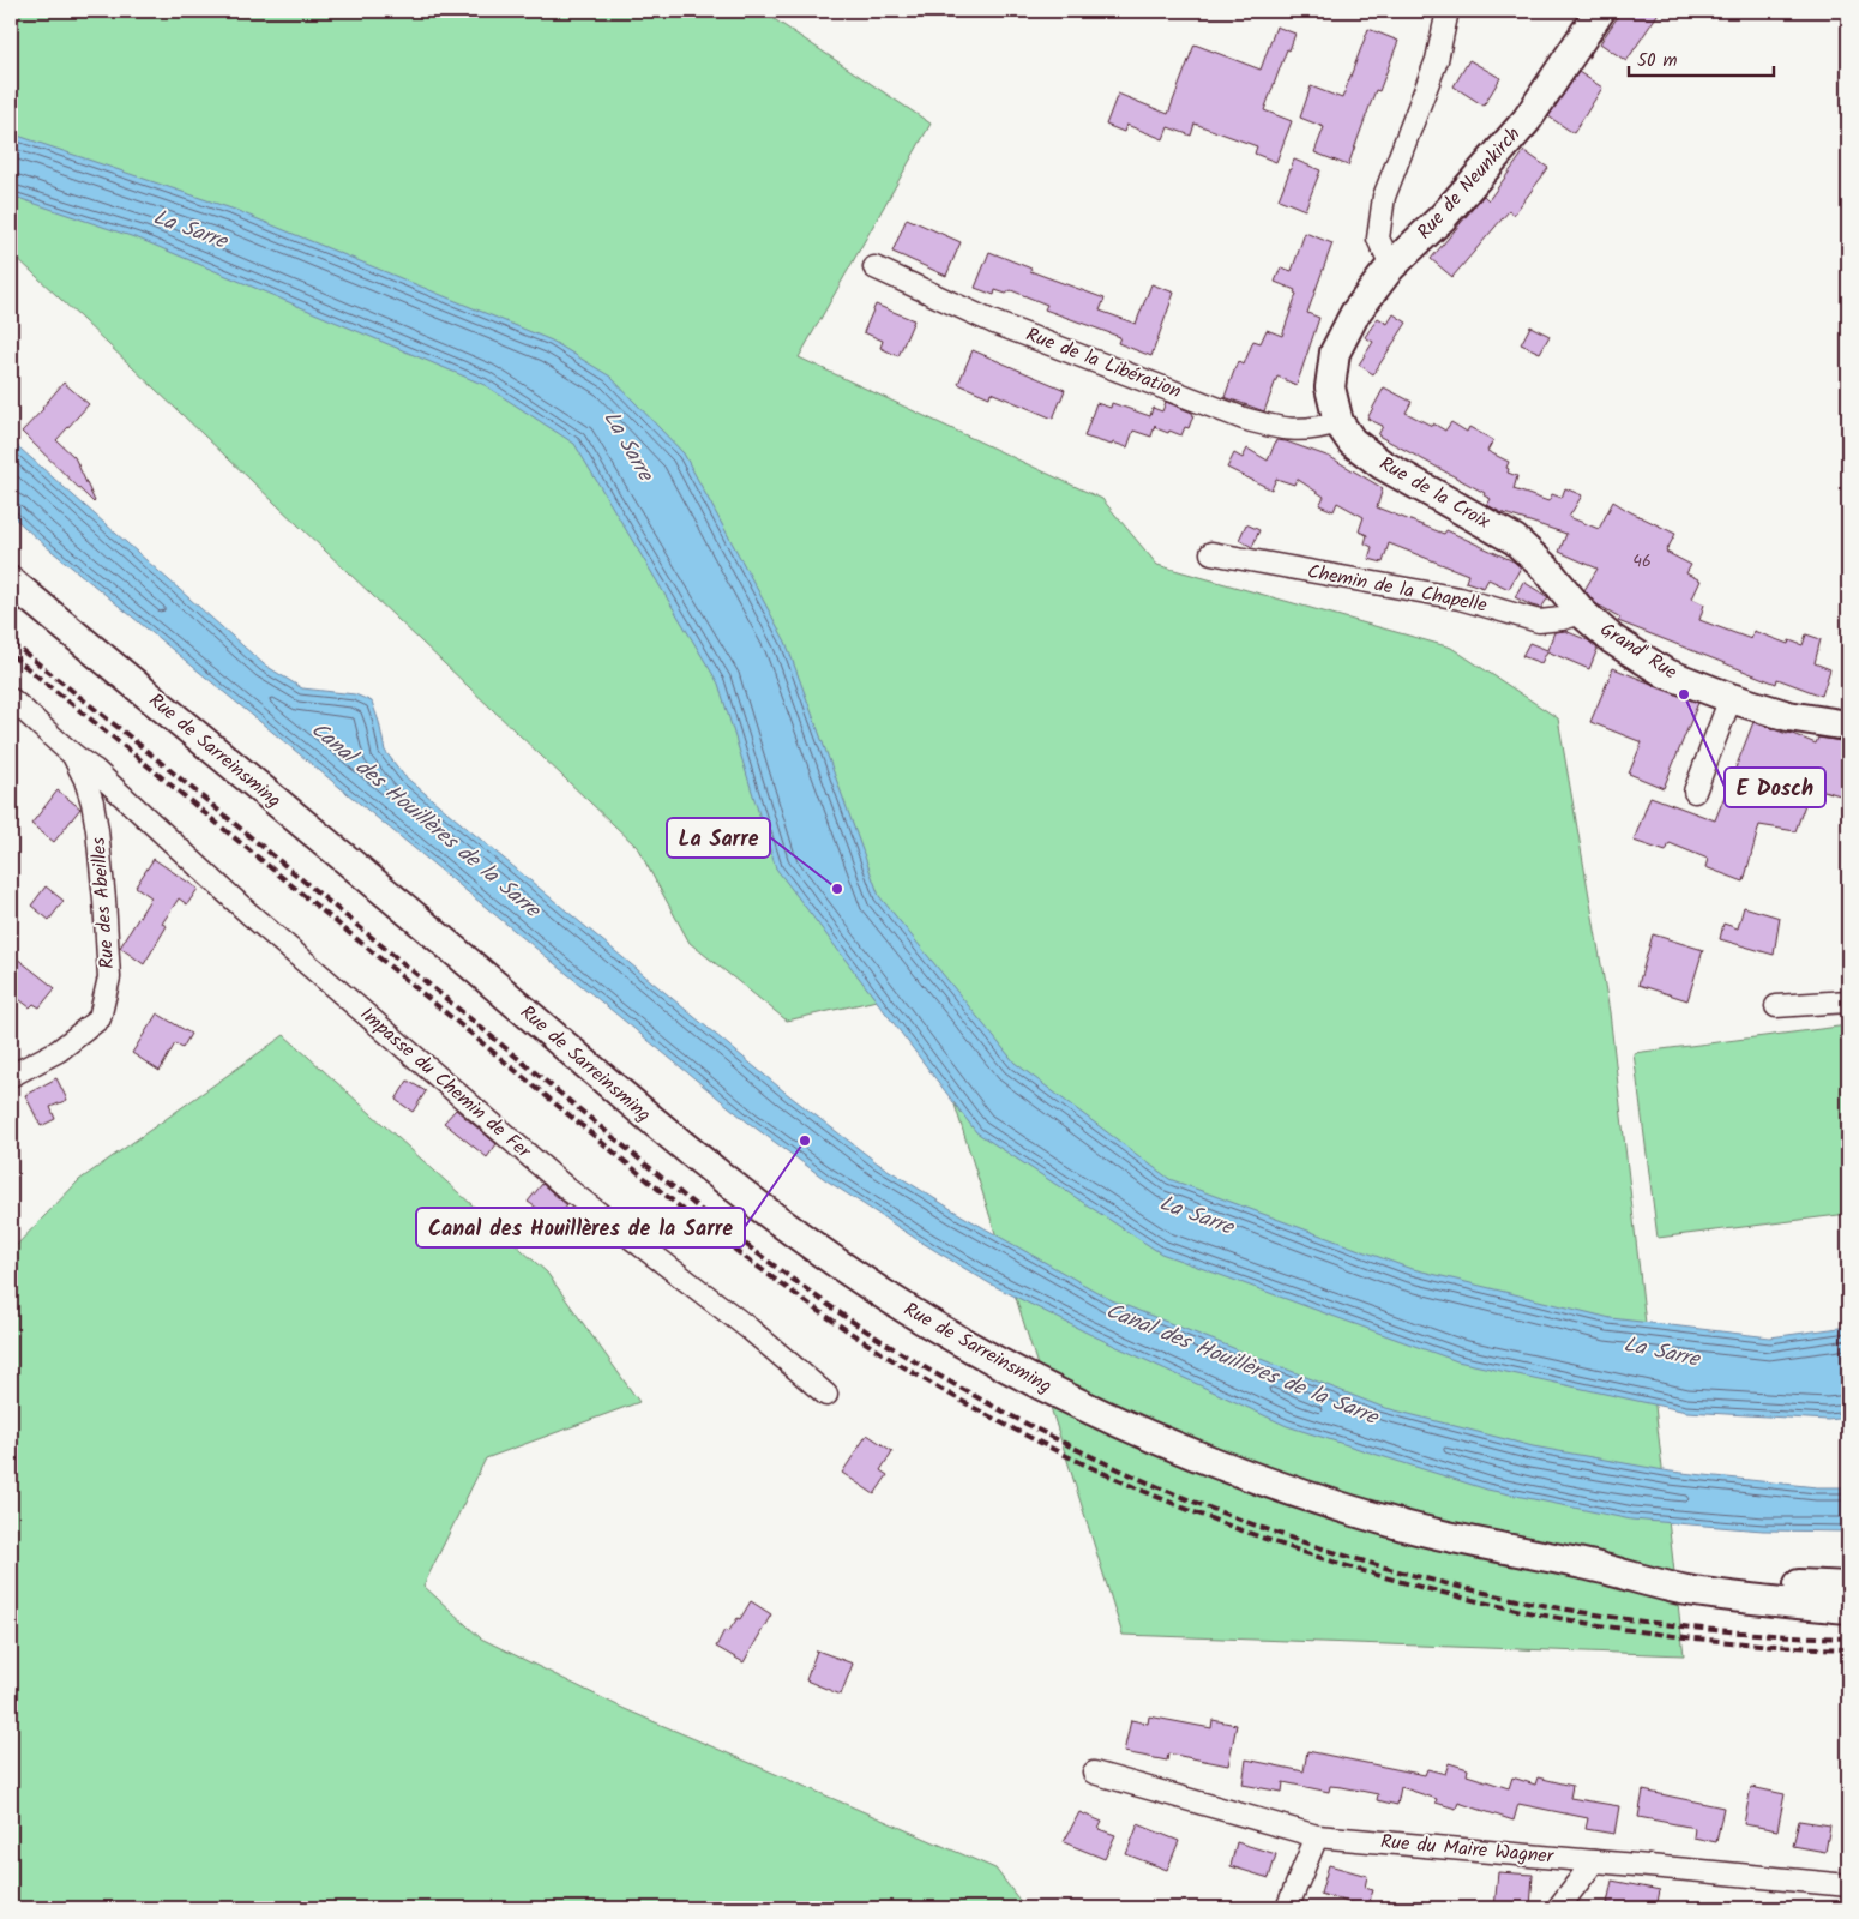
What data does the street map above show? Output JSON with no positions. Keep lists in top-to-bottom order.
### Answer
{
  "streets": {
    "street": [
      "Rue de Neunkirch",
      "Rue de la Libération",
      "Rue de la Croix",
      "Chemin de la Chapelle",
      "Grand' Rue",
      "Rue de Sarreinsming",
      "Rue des Abeilles",
      "Impasse du Chemin de Fer",
      "Rue du Maire Wagner"
    ]
  },
  "crossings": [
    ["Rue de Neunkirch", "Rue de la Croix"],
    ["Rue de la Libération", "Rue de la Croix"],
    ["Rue de la Croix", "Chemin de la Chapelle"],
    ["Rue de la Croix", "Grand' Rue"],
    ["Chemin de la Chapelle", "Grand' Rue"],
    ["Rue des Abeilles", "Impasse du Chemin de Fer"]
  ],
  "water": ["La Sarre", "Canal des Houillères de la Sarre"],
  "places": ["E Dosch", "La Sarre", "Canal des Houillères de la Sarre"],
  "house_numbers": ["46"],
  "scale_bar": "50 m"
}
